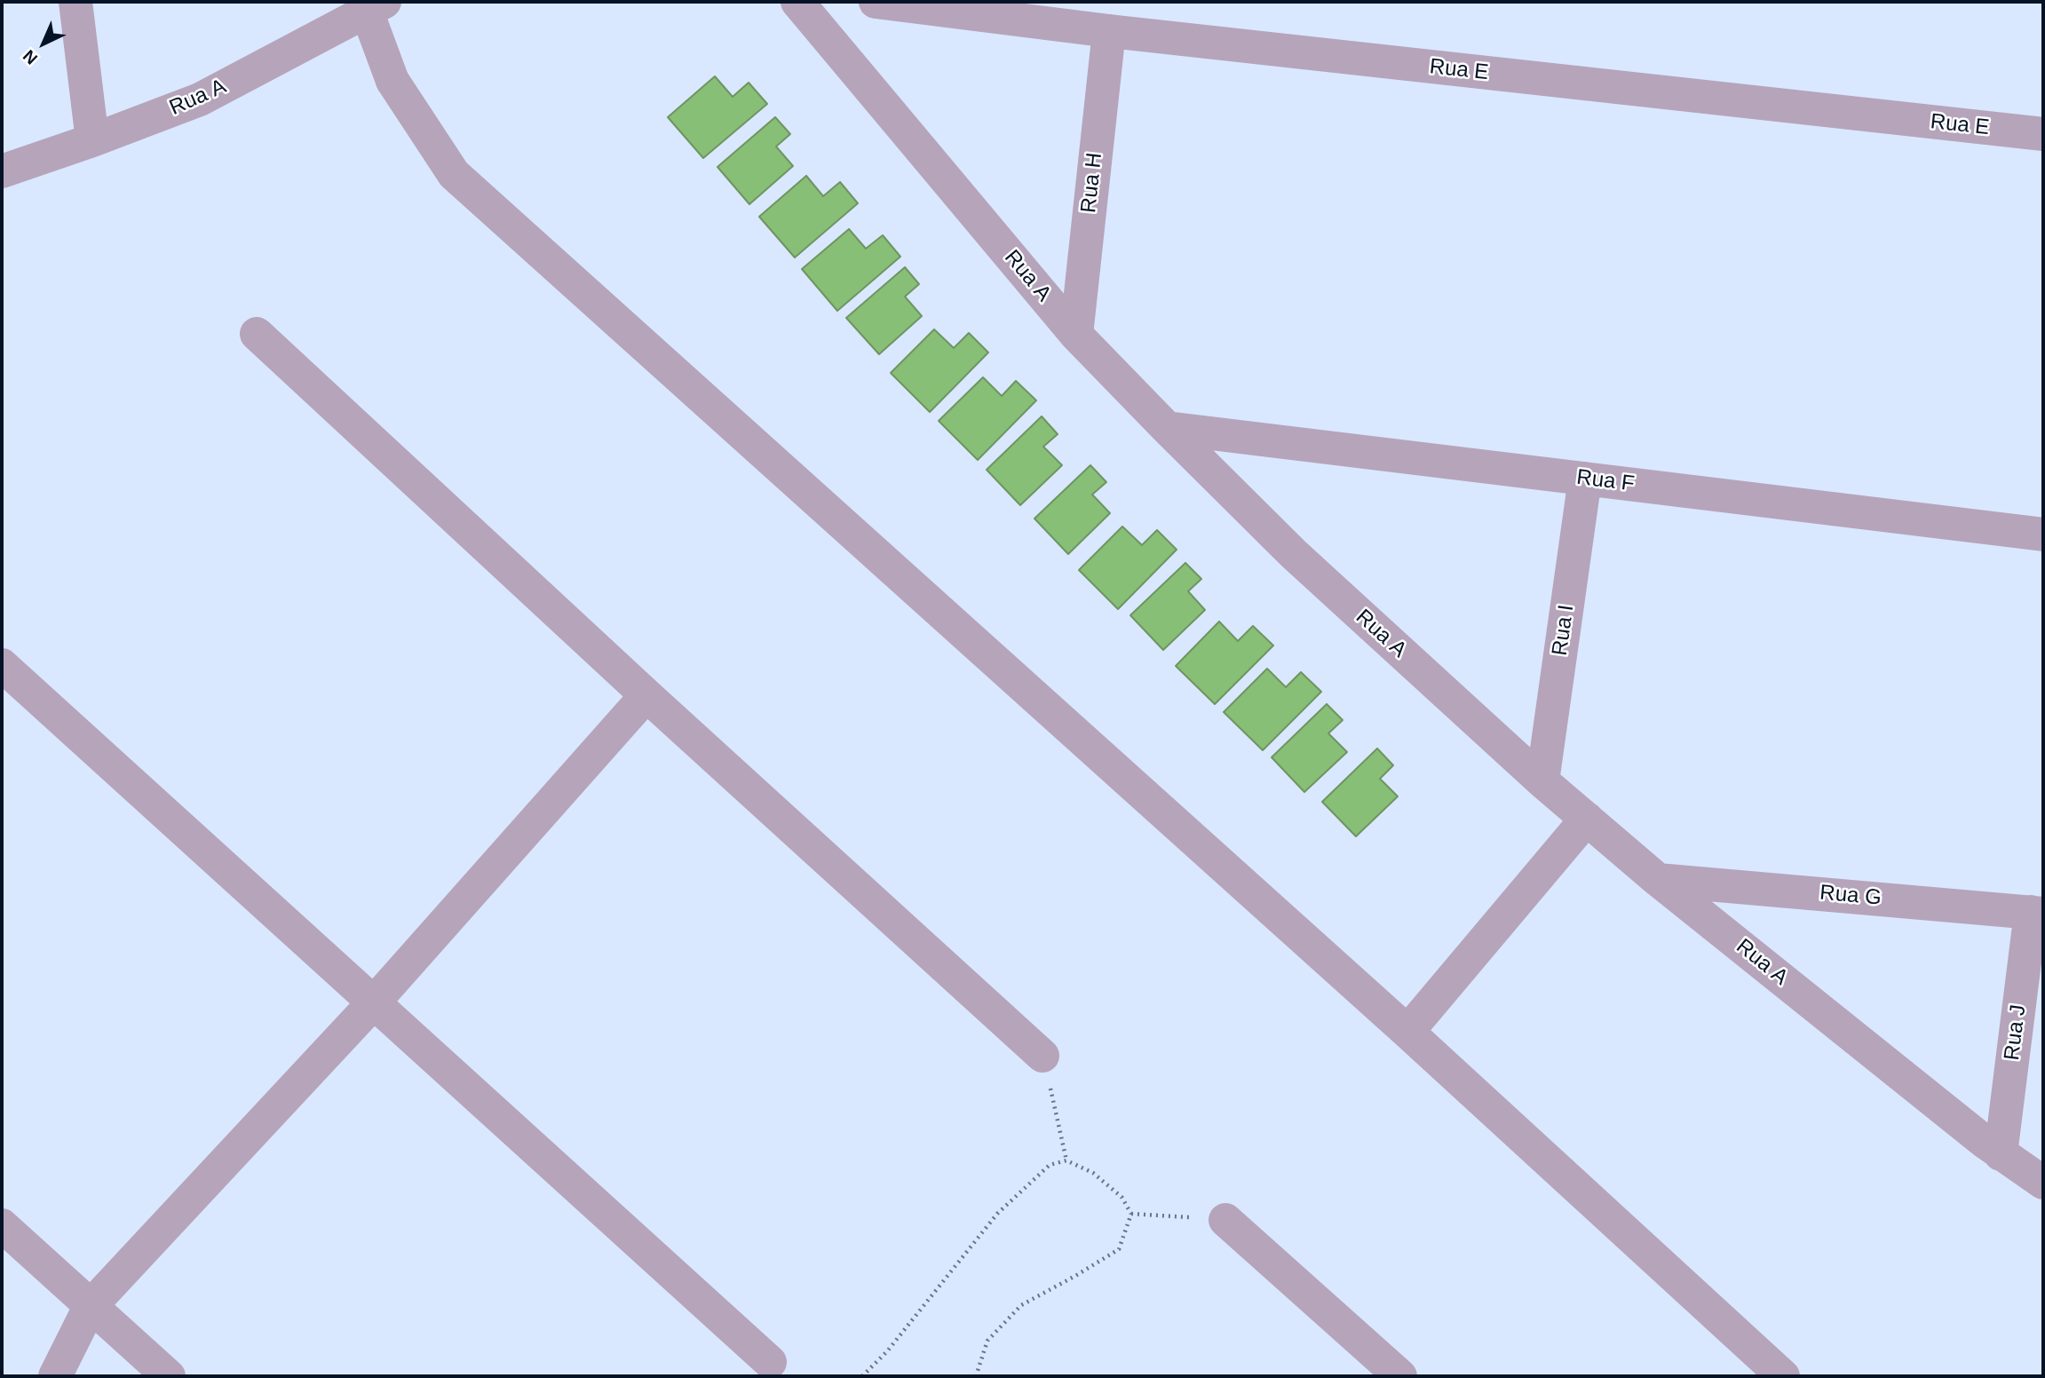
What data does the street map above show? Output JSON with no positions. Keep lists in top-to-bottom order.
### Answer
{
  "streets": {
    "street": [
      "Rua E",
      "Rua A",
      "Rua H",
      "Rua F",
      "Rua I",
      "Rua G",
      "Rua J"
    ]
  },
  "crossings": [
    ["Rua E", "Rua H"],
    ["Rua A", "Rua H"],
    ["Rua A", "Rua F"],
    ["Rua A", "Rua I"],
    ["Rua A", "Rua G"],
    ["Rua A", "Rua J"],
    ["Rua F", "Rua I"],
    ["Rua G", "Rua J"]
  ],
  "north": "bottom left"
}
